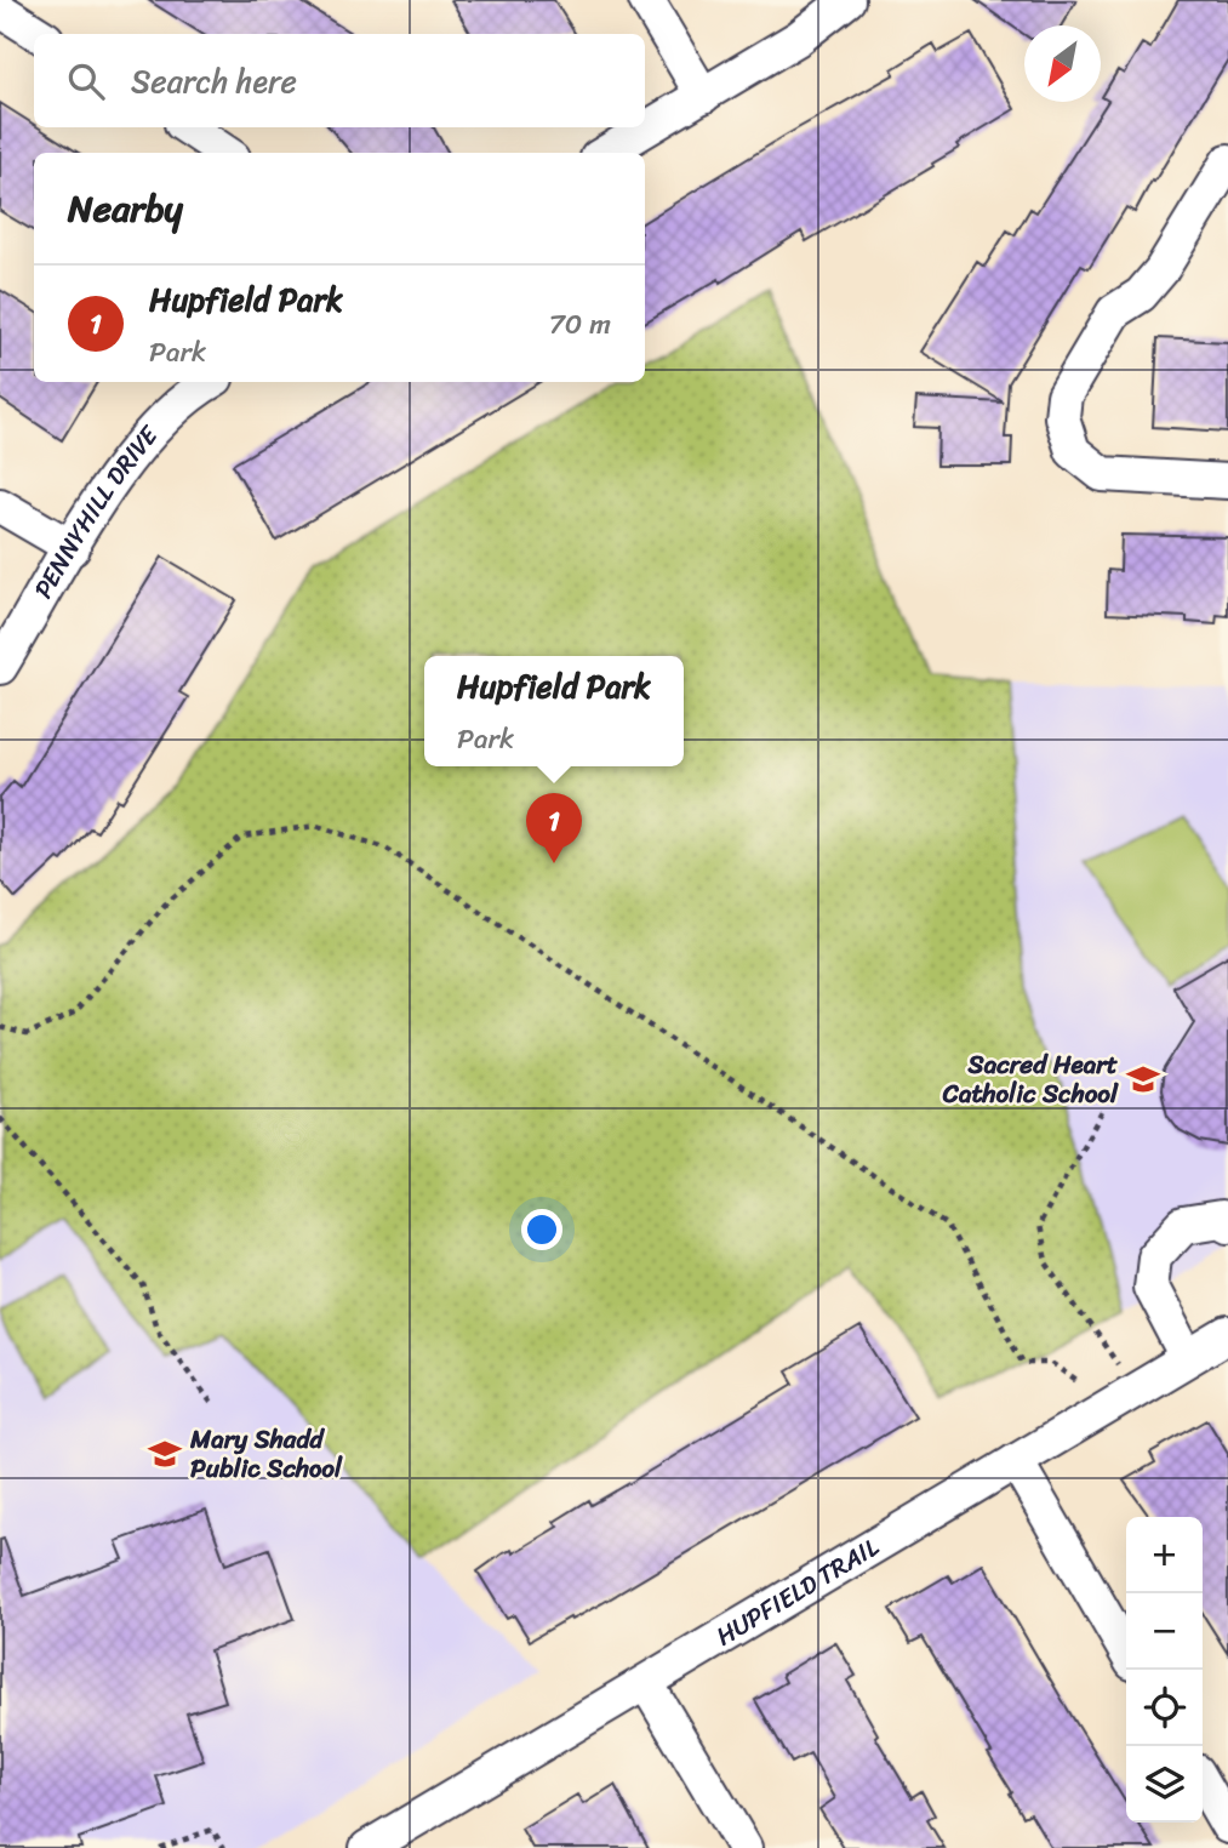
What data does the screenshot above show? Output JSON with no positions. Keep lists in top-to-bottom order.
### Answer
{
  "streets": {
    "street": ["PENNYHILL DRIVE", "HUPFIELD TRAIL"]
  },
  "places": {
    "school or university": ["Sacred Heart Catholic School", "Mary Shadd Public School"]
  },
  "north": "bottom left",
  "page": {
    "search": "Search here",
    "heading": "Nearby",
    "list": [
      {
        "mark": "1",
        "name": "Hupfield Park",
        "note": "Park",
        "value": "70 m"
      }
    ],
    "popup": ["Hupfield Park", "Park"],
    "pins": "1",
    "map_buttons": ["+", "−"]
  }
}
